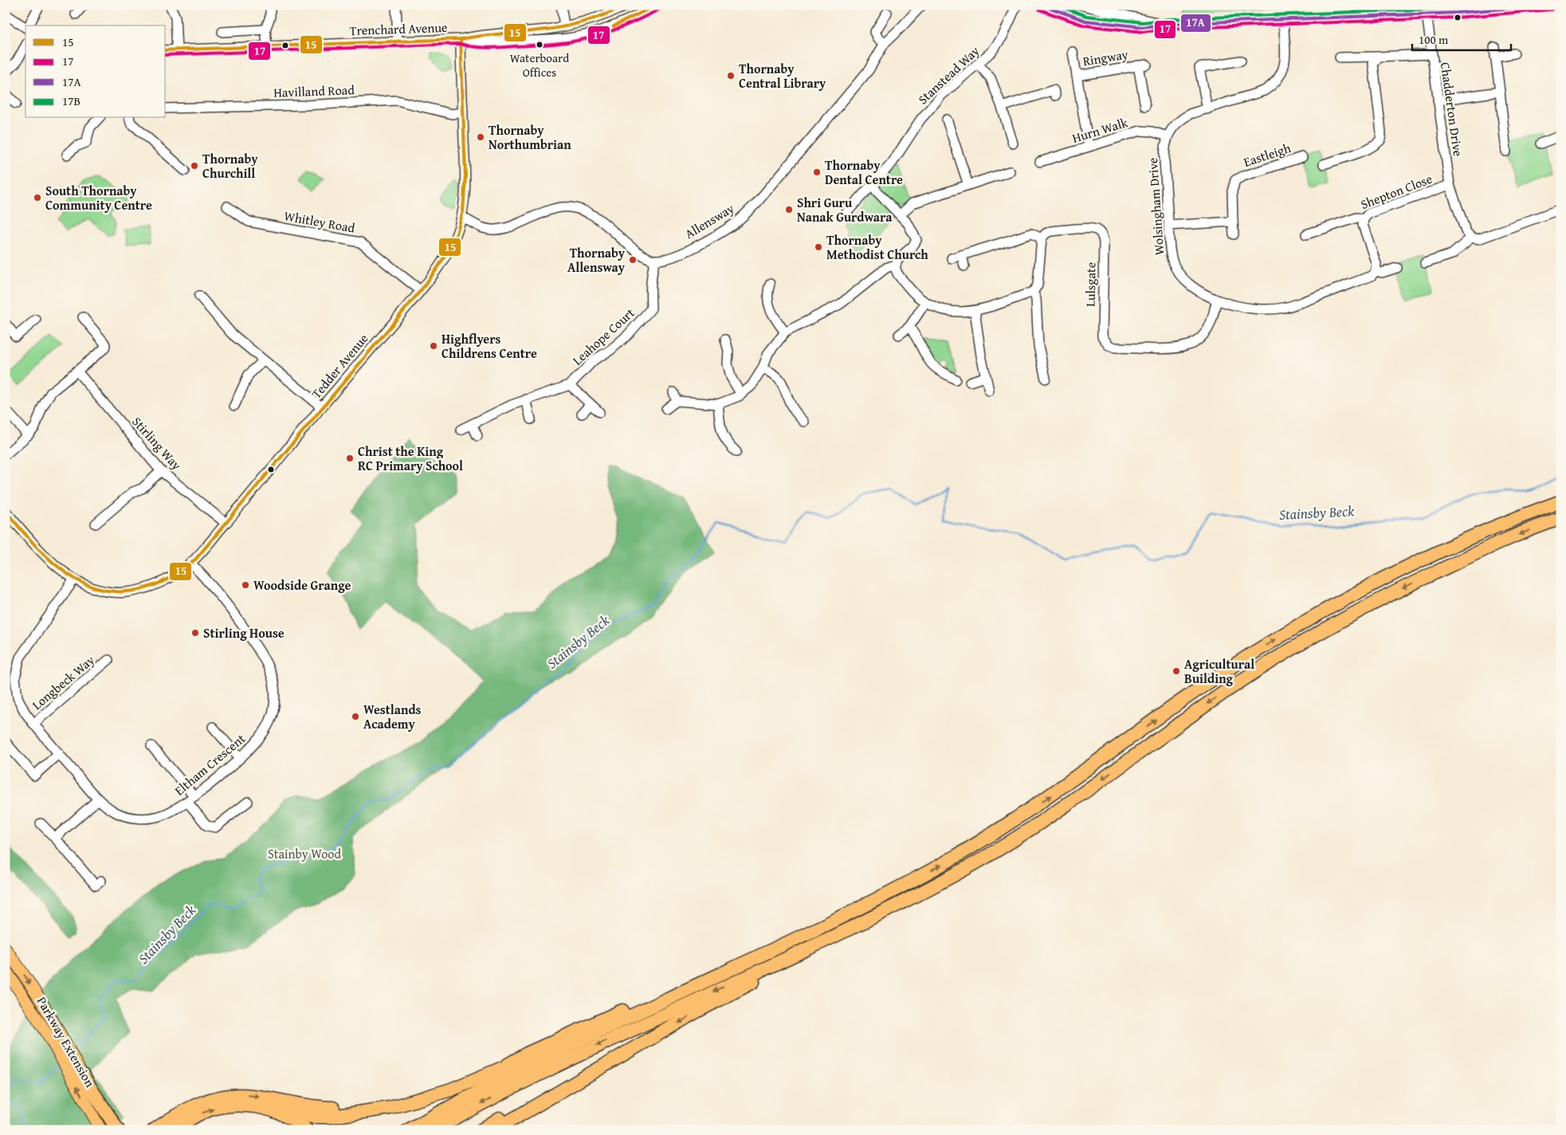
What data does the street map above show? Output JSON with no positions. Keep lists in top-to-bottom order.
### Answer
{
  "streets": {
    "main road": ["Parkway Extension"],
    "street": [
      "Trenchard Avenue",
      "Ringway",
      "Stanstead Way",
      "Havilland Road",
      "Chadderton Drive",
      "Hurn Walk",
      "Eastleigh",
      "Shepton Close",
      "Wolsingham Drive",
      "Allensway",
      "Whitley Road",
      "Lulsgate",
      "Leahope Court",
      "Tedder Avenue",
      "Stirling Way",
      "Longbeck Way",
      "Eltham Crescent"
    ]
  },
  "crossings": [
    ["Trenchard Avenue", "Tedder Avenue"],
    ["Ringway", "Hurn Walk"],
    ["Havilland Road", "Tedder Avenue"],
    ["Chadderton Drive", "Shepton Close"],
    ["Hurn Walk", "Wolsingham Drive"],
    ["Wolsingham Drive", "Lulsgate"],
    ["Allensway", "Leahope Court"],
    ["Whitley Road", "Tedder Avenue"],
    ["Tedder Avenue", "Stirling Way"],
    ["Tedder Avenue", "Eltham Crescent"],
    ["Longbeck Way", "Eltham Crescent"]
  ],
  "water": ["Stainsby Beck"],
  "parks": ["Stainby Wood"],
  "places": [
    "Waterboard Offices",
    "Thornaby Central Library",
    "Thornaby Northumbrian",
    "Thornaby Churchill",
    "Thornaby Dental Centre",
    "South Thornaby Community Centre",
    "Shri Guru Nanak Gurdwara",
    "Thornaby Methodist Church",
    "Thornaby Allensway",
    "Highflyers Childrens Centre",
    "Christ the King RC Primary School",
    "Woodside Grange",
    "Stirling House",
    "Agricultural Building",
    "Westlands Academy"
  ],
  "lines": [
    "transit line 15",
    "transit line 17A",
    "transit line 17B",
    "transit line 17"
  ],
  "legend": [
    "15",
    "17",
    "17A",
    "17B"
  ],
  "scale_bar": "100 m"
}
